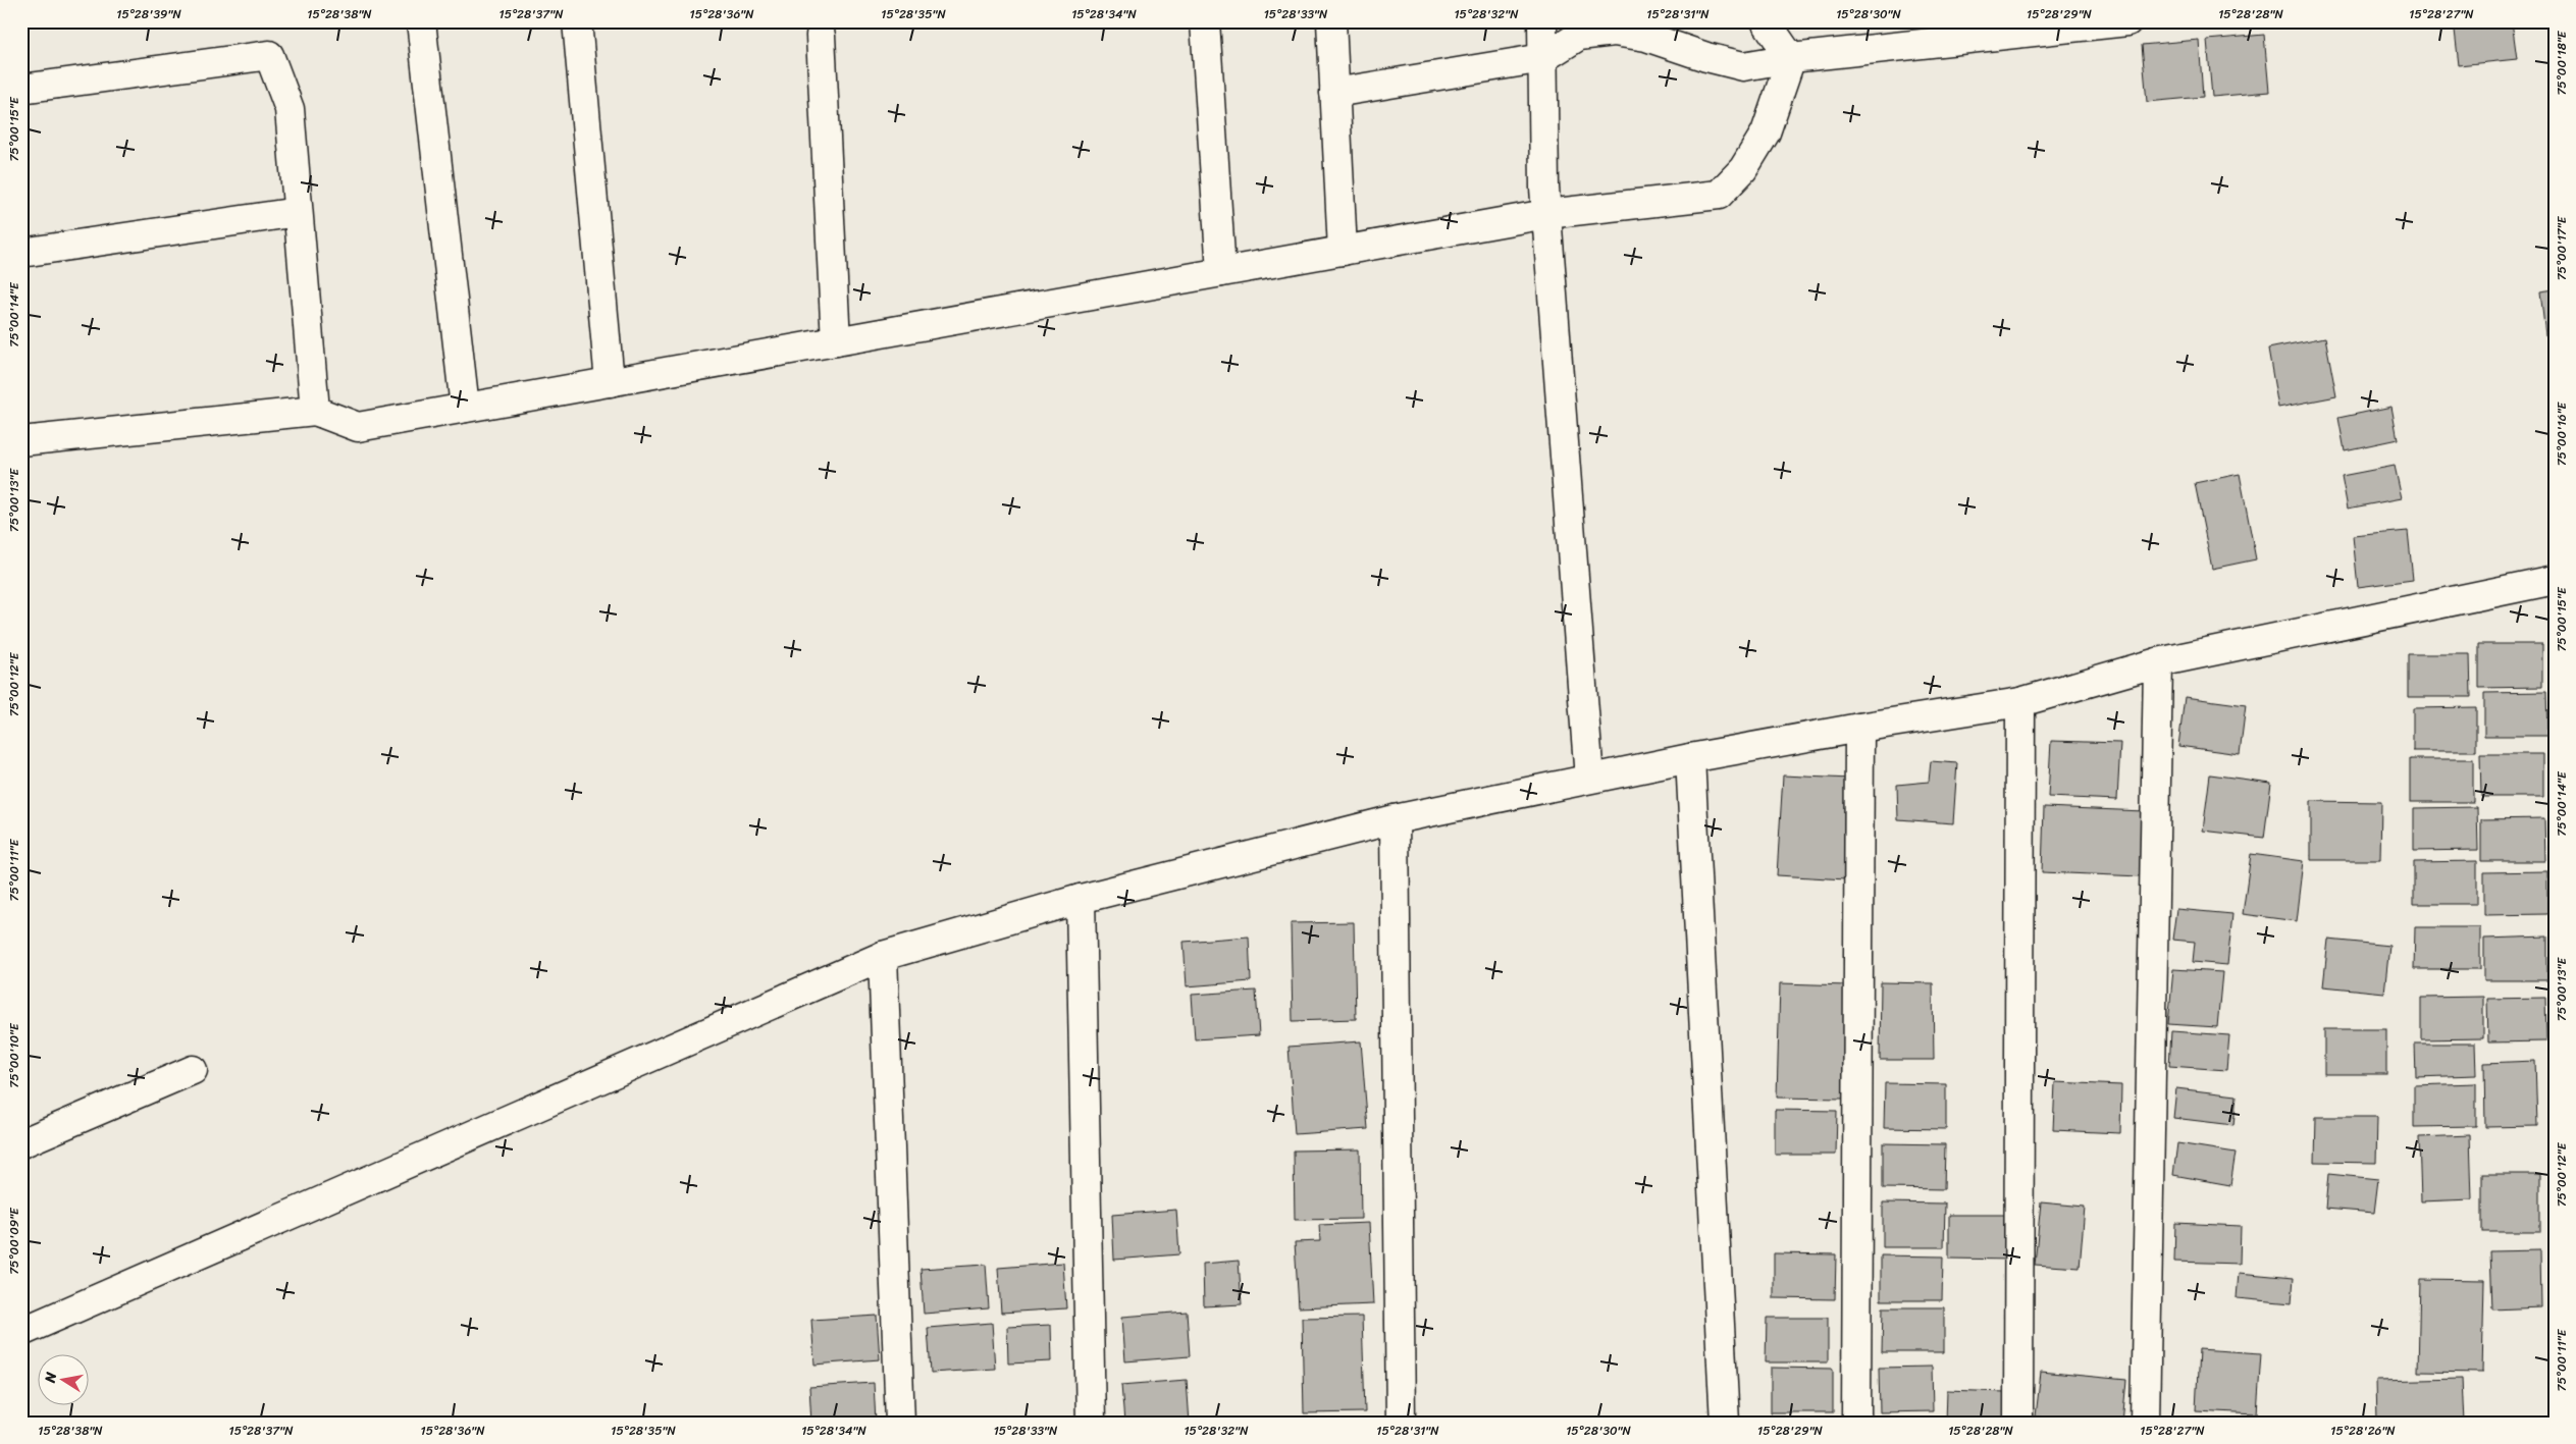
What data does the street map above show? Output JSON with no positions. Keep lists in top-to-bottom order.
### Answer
{
  "north": "left",
  "coordinates": [
    "15°28'39\"N",
    "15°28'38\"N",
    "15°28'37\"N",
    "15°28'36\"N",
    "15°28'35\"N",
    "15°28'34\"N",
    "15°28'33\"N",
    "15°28'32\"N",
    "15°28'31\"N",
    "15°28'30\"N",
    "15°28'29\"N",
    "15°28'28\"N",
    "15°28'27\"N",
    "75°00'18\"E",
    "75°00'15\"E",
    "75°00'17\"E",
    "75°00'14\"E",
    "75°00'16\"E",
    "75°00'13\"E",
    "75°00'12\"E",
    "75°00'11\"E",
    "75°00'10\"E",
    "75°00'09\"E",
    "15°28'26\"N"
  ]
}
